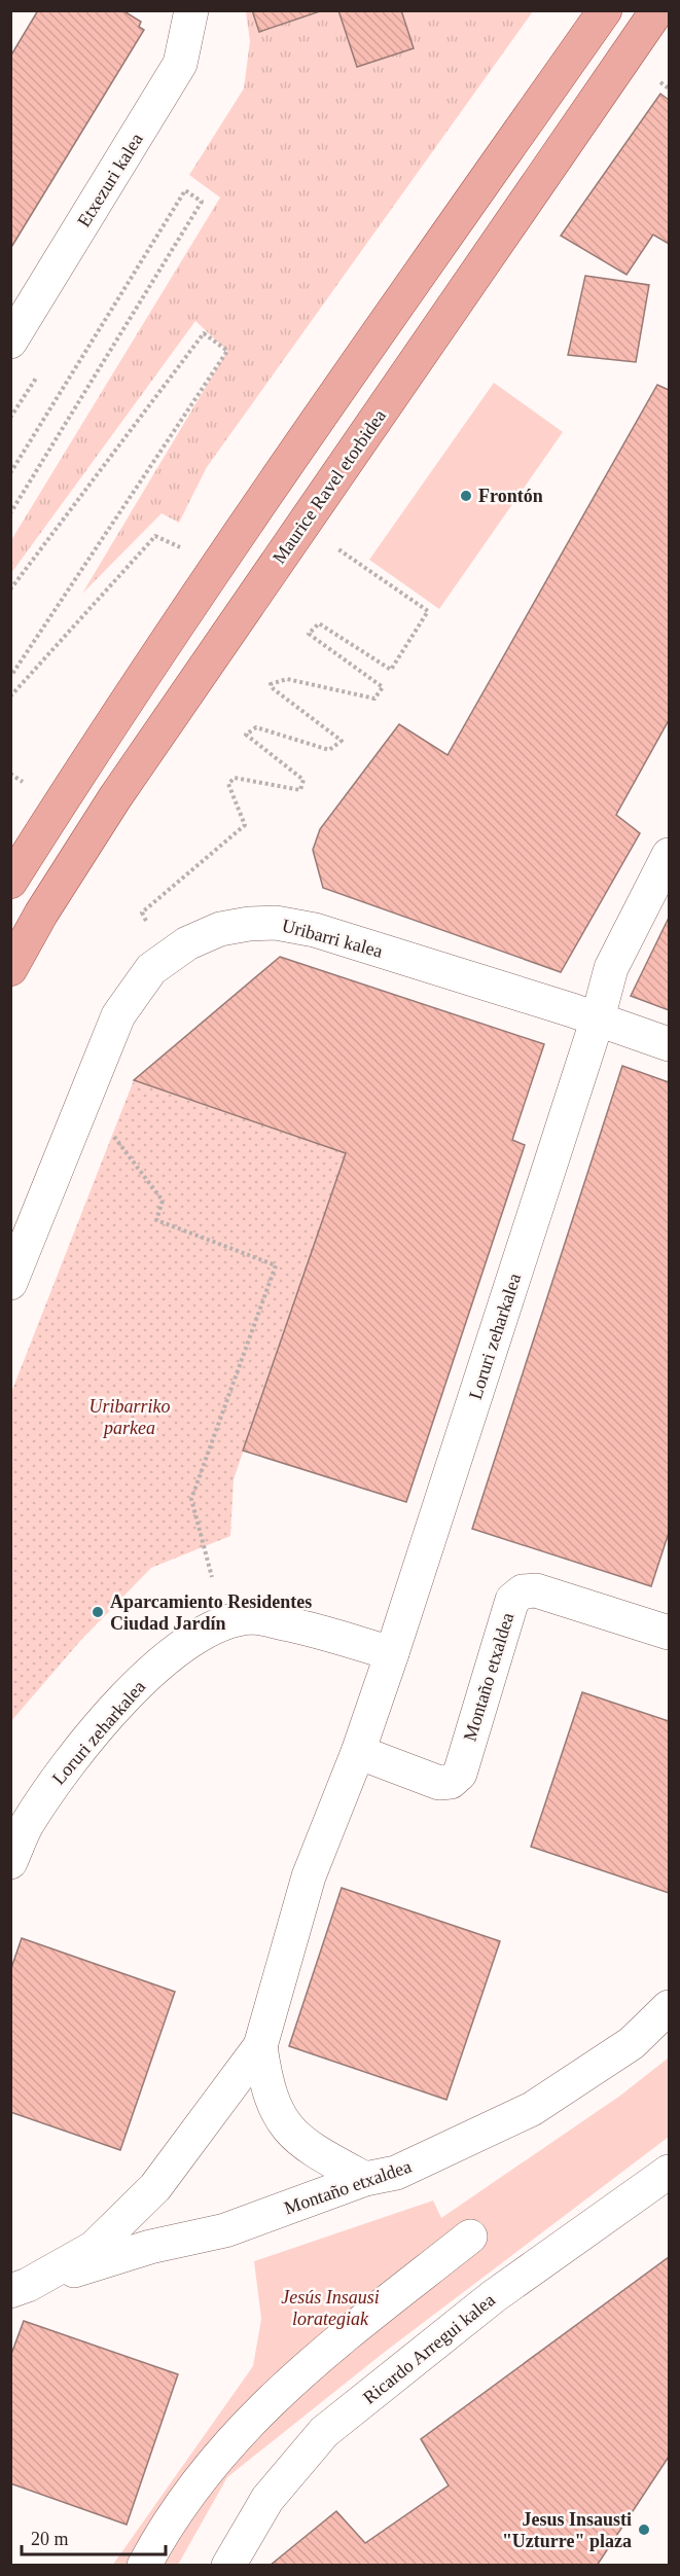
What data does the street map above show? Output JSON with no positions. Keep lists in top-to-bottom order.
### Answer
{
  "streets": {
    "main road": ["Maurice Ravel etorbidea"],
    "street": [
      "Etxezuri kalea",
      "Uribarri kalea",
      "Loruri zeharkalea",
      "Montaño etxaldea",
      "Ricardo Arregui kalea"
    ]
  },
  "crossings": [
    ["Uribarri kalea", "Loruri zeharkalea"],
    ["Loruri zeharkalea", "Montaño etxaldea"]
  ],
  "parks": ["Uribarriko parkea", "Jesús Insausi lorategiak"],
  "places": ["Frontón", "Aparcamiento Residentes Ciudad Jardín", "Jesus Insausti \"Uzturre\" plaza"],
  "scale_bar": "20 m"
}
